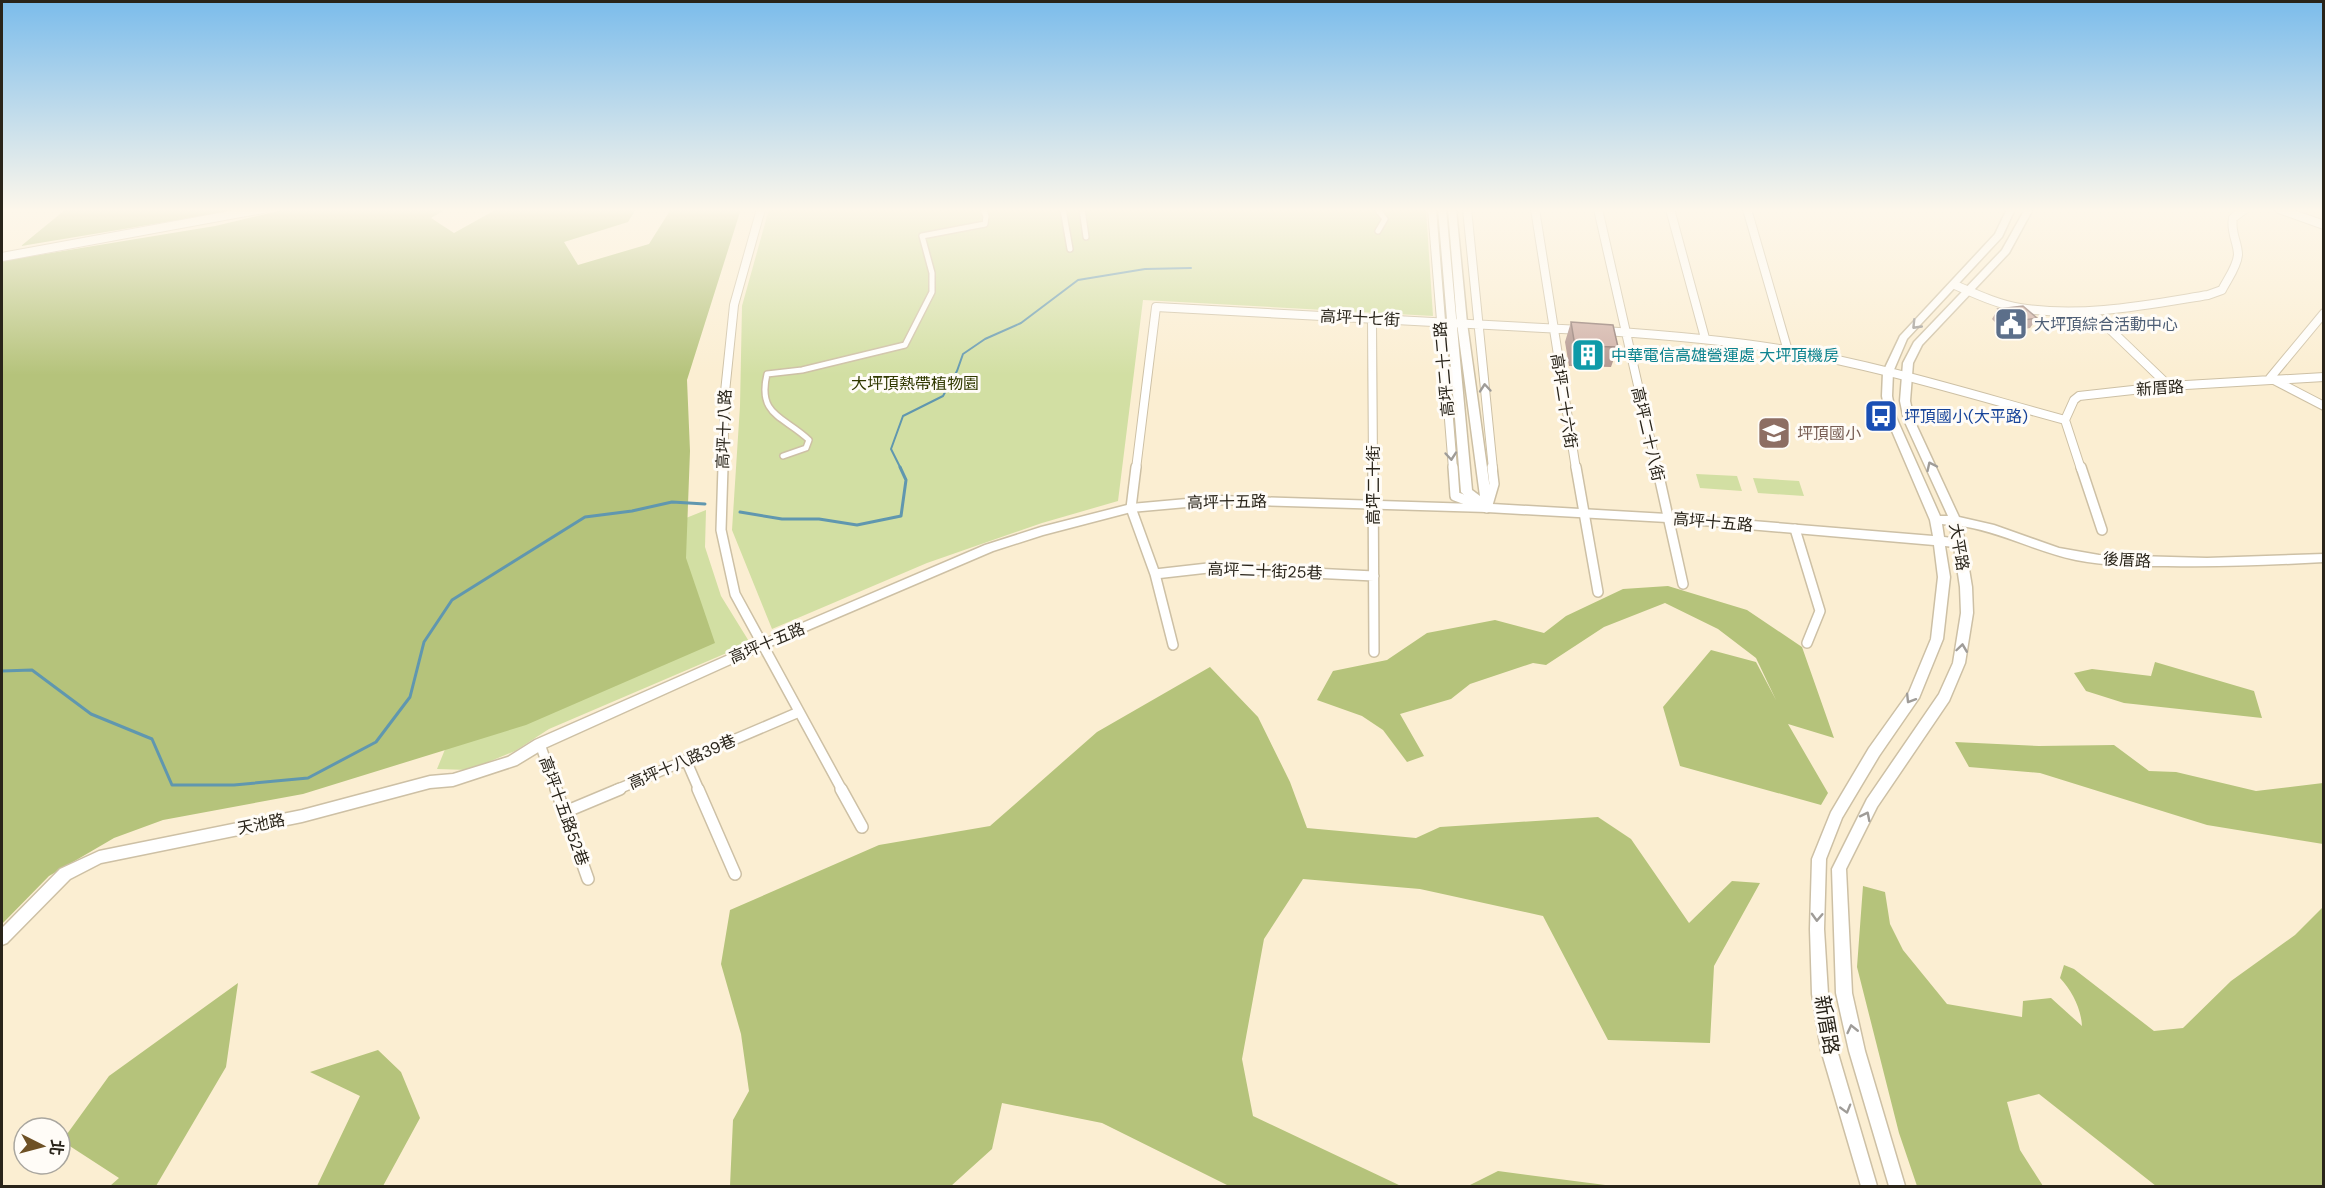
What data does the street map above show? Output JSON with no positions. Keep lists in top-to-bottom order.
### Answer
{
  "streets": {
    "street": [
      "高坪十七街",
      "高坪二十二路",
      "新厝路",
      "高坪二十六街",
      "高坪十八路",
      "高坪二十八街",
      "高坪二十街",
      "高坪十五路",
      "大平路",
      "後厝路",
      "高坪二十街25巷",
      "高坪十八路39巷",
      "高坪十五路52巷",
      "天池路"
    ]
  },
  "crossings": [
    ["高坪十七街", "高坪二十二路"],
    ["高坪十七街", "高坪二十六街"],
    ["高坪十七街", "高坪二十八街"],
    ["高坪十七街", "高坪二十街"],
    ["高坪十七街", "高坪十五路"],
    ["高坪十七街", "大平路"],
    ["高坪十七街", "高坪二十街25巷"],
    ["高坪二十二路", "高坪十五路"],
    ["新厝路", "大平路"],
    ["高坪二十六街", "高坪十五路"],
    ["高坪十八路", "高坪十五路"],
    ["高坪十八路", "高坪十八路39巷"],
    ["高坪二十八街", "高坪十五路"],
    ["高坪二十街", "高坪十五路"],
    ["高坪二十街", "高坪二十街25巷"],
    ["高坪十五路", "大平路"],
    ["高坪十五路", "高坪十五路52巷"],
    ["高坪十五路", "天池路"],
    ["大平路", "後厝路"],
    ["高坪十八路39巷", "高坪十五路52巷"],
    ["高坪十五路52巷", "天池路"]
  ],
  "parks": ["大坪頂熱帶植物園"],
  "places": {
    "public building": ["大坪頂綜合活動中心"],
    "building": ["中華電信高雄營運處 大坪頂機房"],
    "bus stop": ["坪頂國小(大平路)"],
    "school or university": ["坪頂國小"]
  },
  "north": "right"
}
